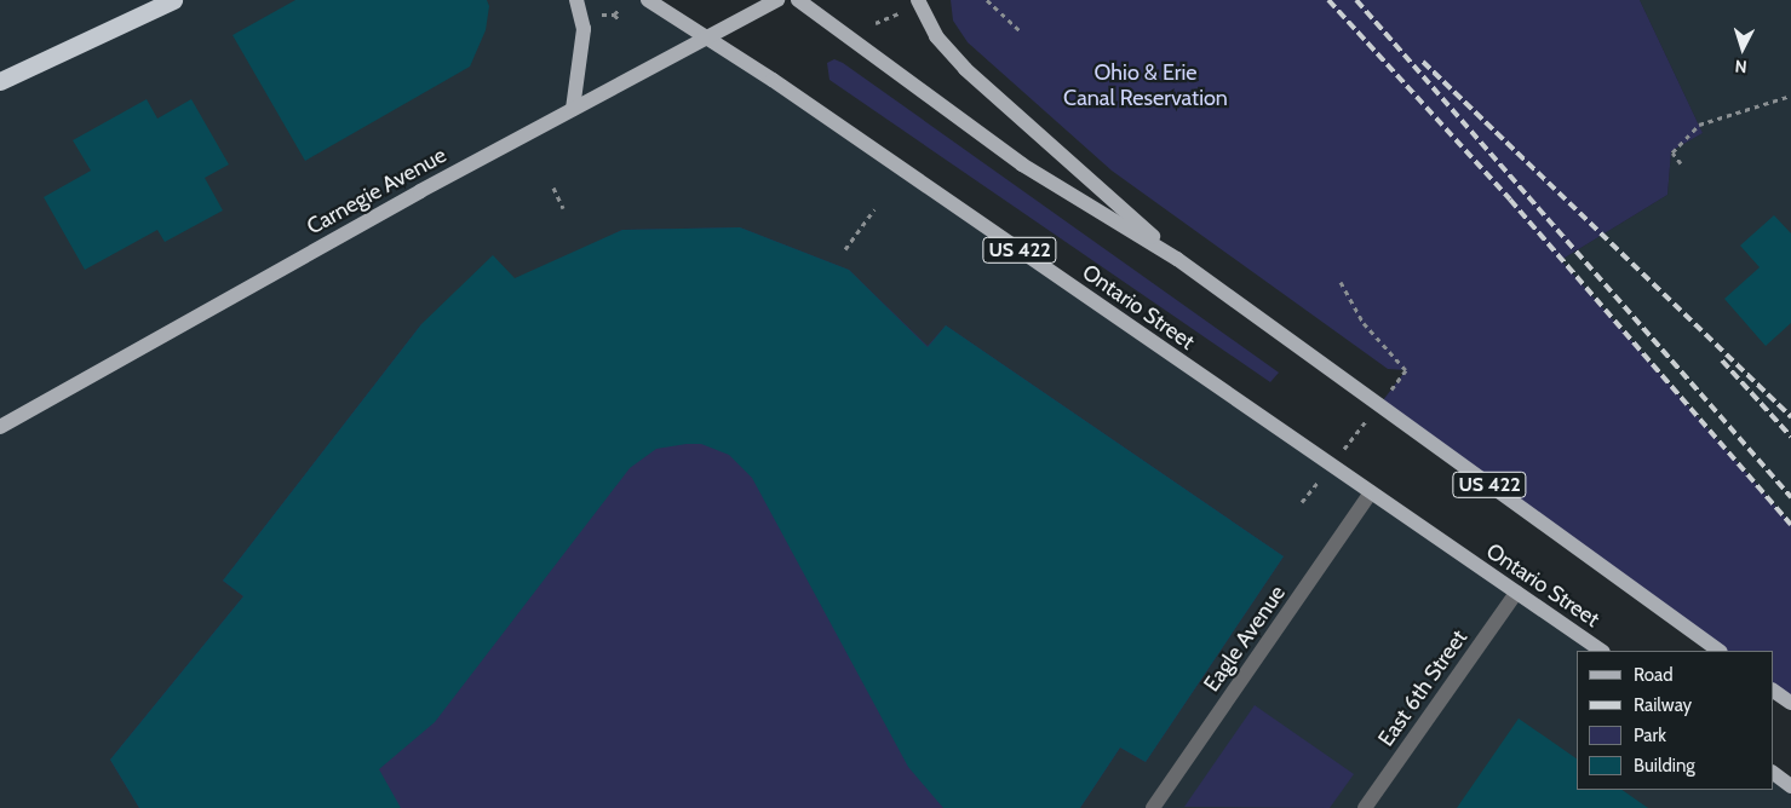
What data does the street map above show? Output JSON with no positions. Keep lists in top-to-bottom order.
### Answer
{
  "streets": {
    "main road": ["Carnegie Avenue", "US 422", "Ontario Street"],
    "street": ["Eagle Avenue", "East 6th Street"]
  },
  "crossings": [
    ["Carnegie Avenue", "Ontario Street"],
    ["Ontario Street", "Eagle Avenue"],
    ["Ontario Street", "East 6th Street"]
  ],
  "parks": ["Ohio & Erie Canal Reservation"],
  "legend": [
    "Road",
    "Railway",
    "Park",
    "Building"
  ],
  "north": "bottom"
}
